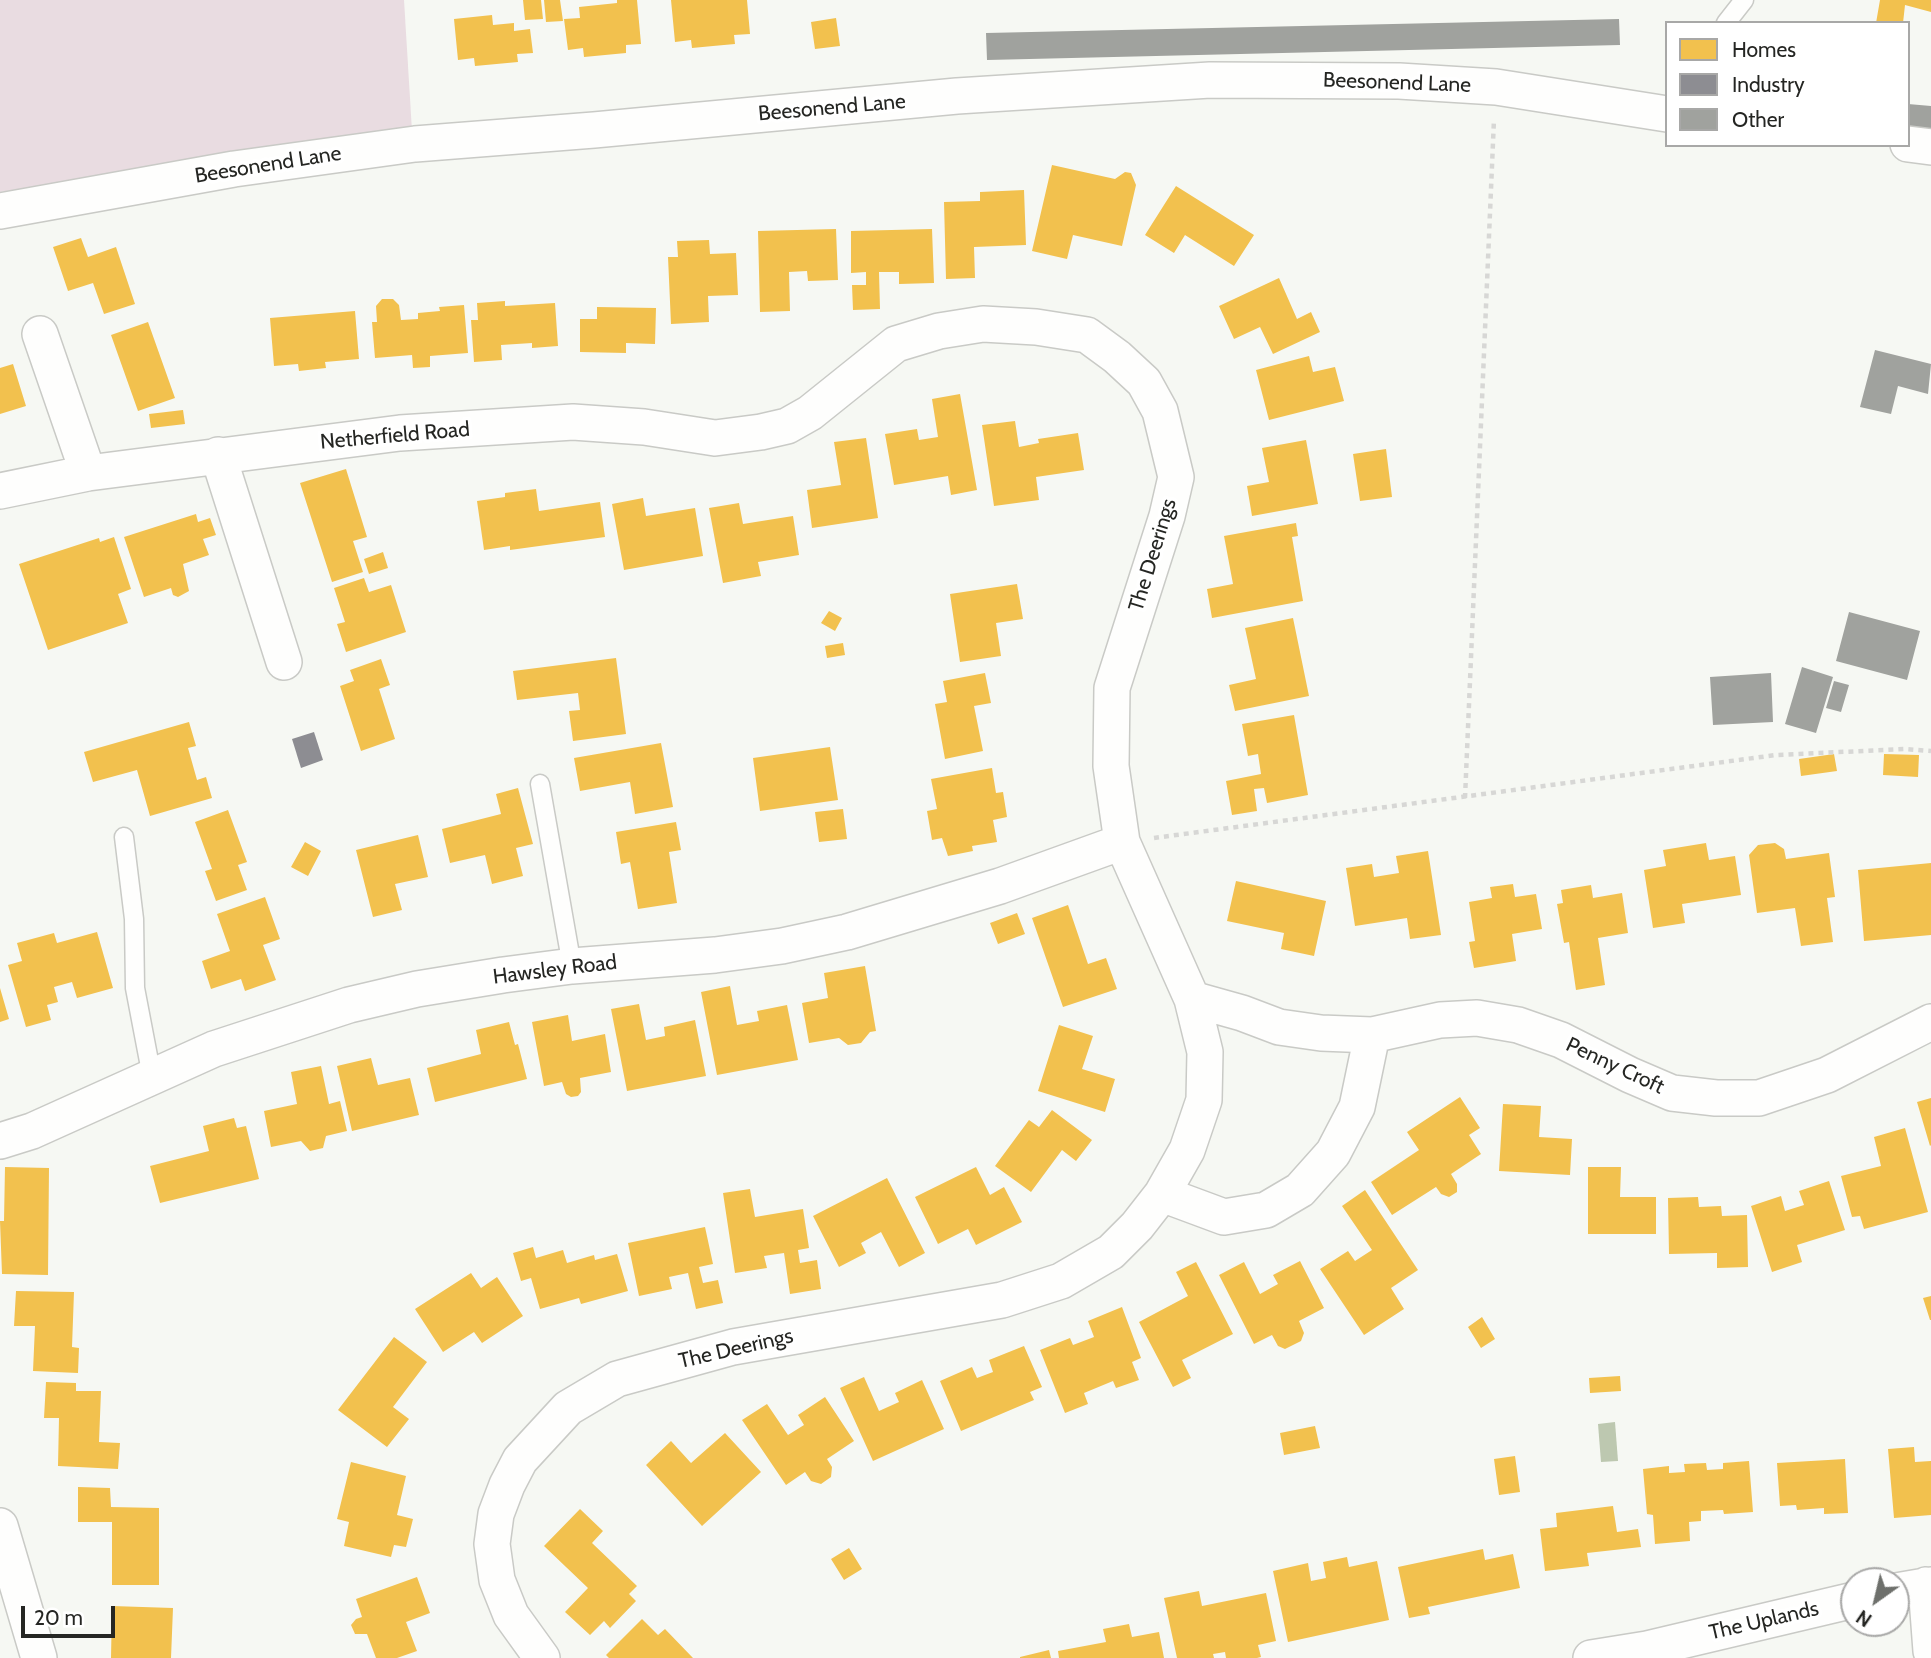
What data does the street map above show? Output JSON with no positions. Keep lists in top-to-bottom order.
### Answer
{
  "streets": {
    "street": [
      "Beesonend Lane",
      "Netherfield Road",
      "The Deerings",
      "Hawsley Road",
      "Penny Croft",
      "The Uplands"
    ]
  },
  "crossings": [
    ["Netherfield Road", "The Deerings"],
    ["The Deerings", "Hawsley Road"]
  ],
  "legend": ["Homes", "Industry", "Other"],
  "scale_bar": "20 m",
  "north": "bottom left"
}
